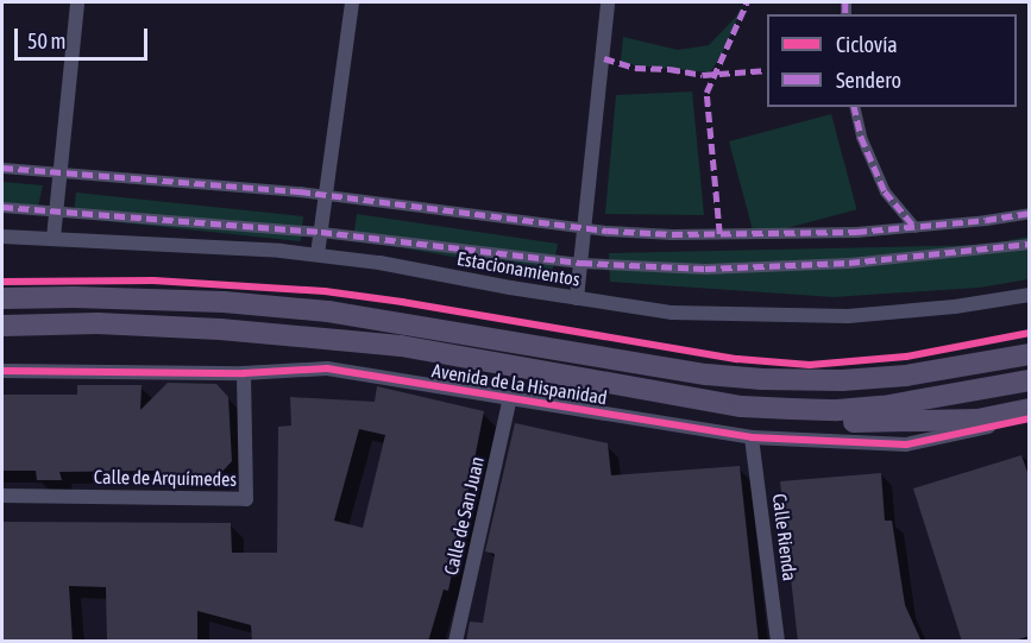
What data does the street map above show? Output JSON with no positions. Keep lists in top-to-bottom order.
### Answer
{
  "streets": {
    "main road": ["Avenida de la Hispanidad"],
    "street": [
      "Estacionamientos",
      "Calle de Arquímedes",
      "Calle de San Juan",
      "Calle Rienda"
    ]
  },
  "crossings": [
    ["Avenida de la Hispanidad", "Calle de Arquímedes"],
    ["Avenida de la Hispanidad", "Calle de San Juan"],
    ["Avenida de la Hispanidad", "Calle Rienda"]
  ],
  "legend": ["Ciclovía", "Sendero"],
  "scale_bar": "50 m"
}
